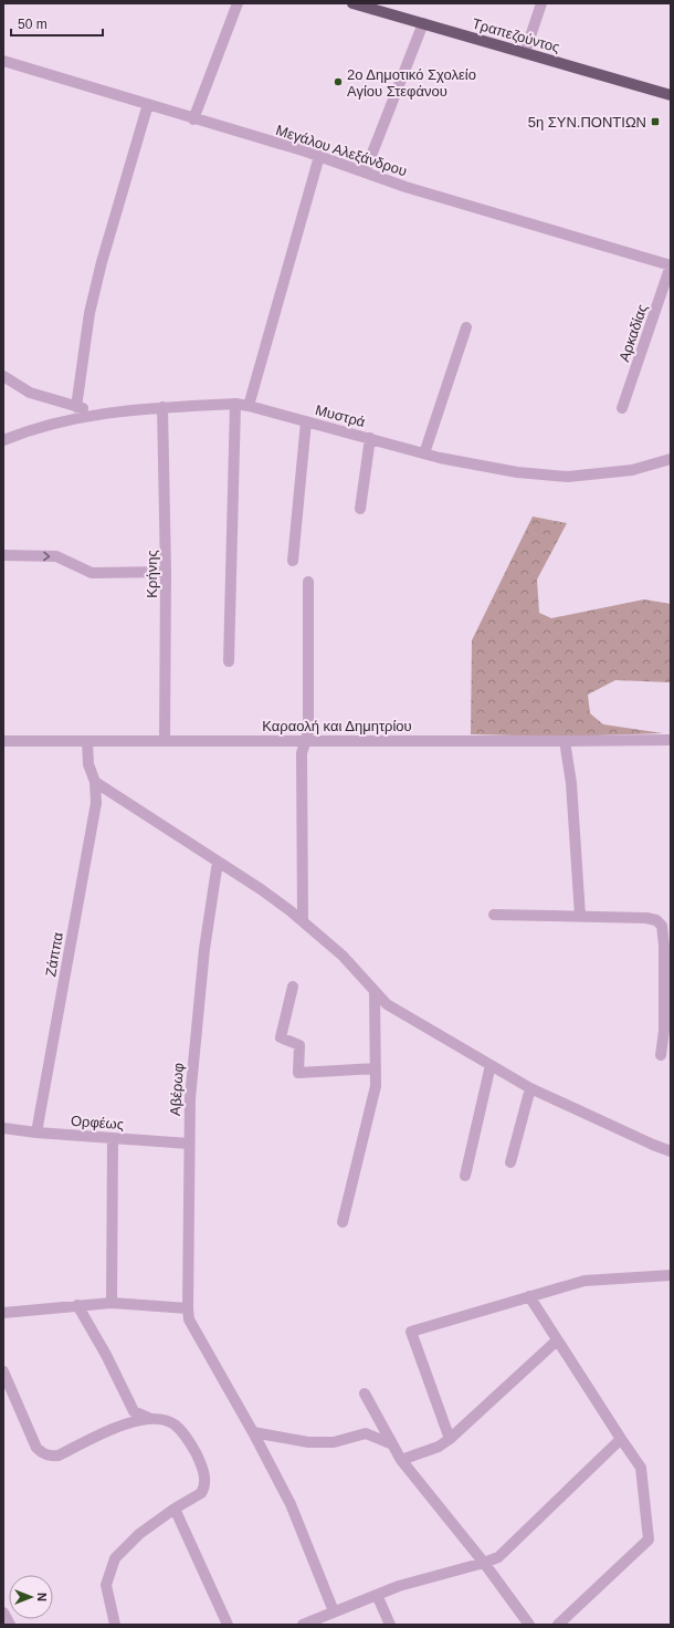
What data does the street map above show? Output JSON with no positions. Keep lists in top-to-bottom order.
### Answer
{
  "streets": {
    "main road": ["Τραπεζούντος"],
    "street": [
      "Μεγάλου Αλεξάνδρου",
      "Αρκαδίας",
      "Μυστρά",
      "Κρήνης",
      "Καραολή και Δημητρίου",
      "Ζάππα",
      "Αβέρωφ",
      "Ορφέως"
    ]
  },
  "crossings": [
    ["Μεγάλου Αλεξάνδρου", "Αρκαδίας"],
    ["Μυστρά", "Κρήνης"],
    ["Κρήνης", "Καραολή και Δημητρίου"],
    ["Καραολή και Δημητρίου", "Ζάππα"],
    ["Ζάππα", "Ορφέως"],
    ["Αβέρωφ", "Ορφέως"]
  ],
  "places": {
    "other": ["2ο Δημοτικό Σχολείο Αγίου Στεφάνου"],
    "transit": ["5η ΣΥΝ.ΠΟΝΤΙΩΝ"]
  },
  "scale_bar": "50 m",
  "north": "right"
}
